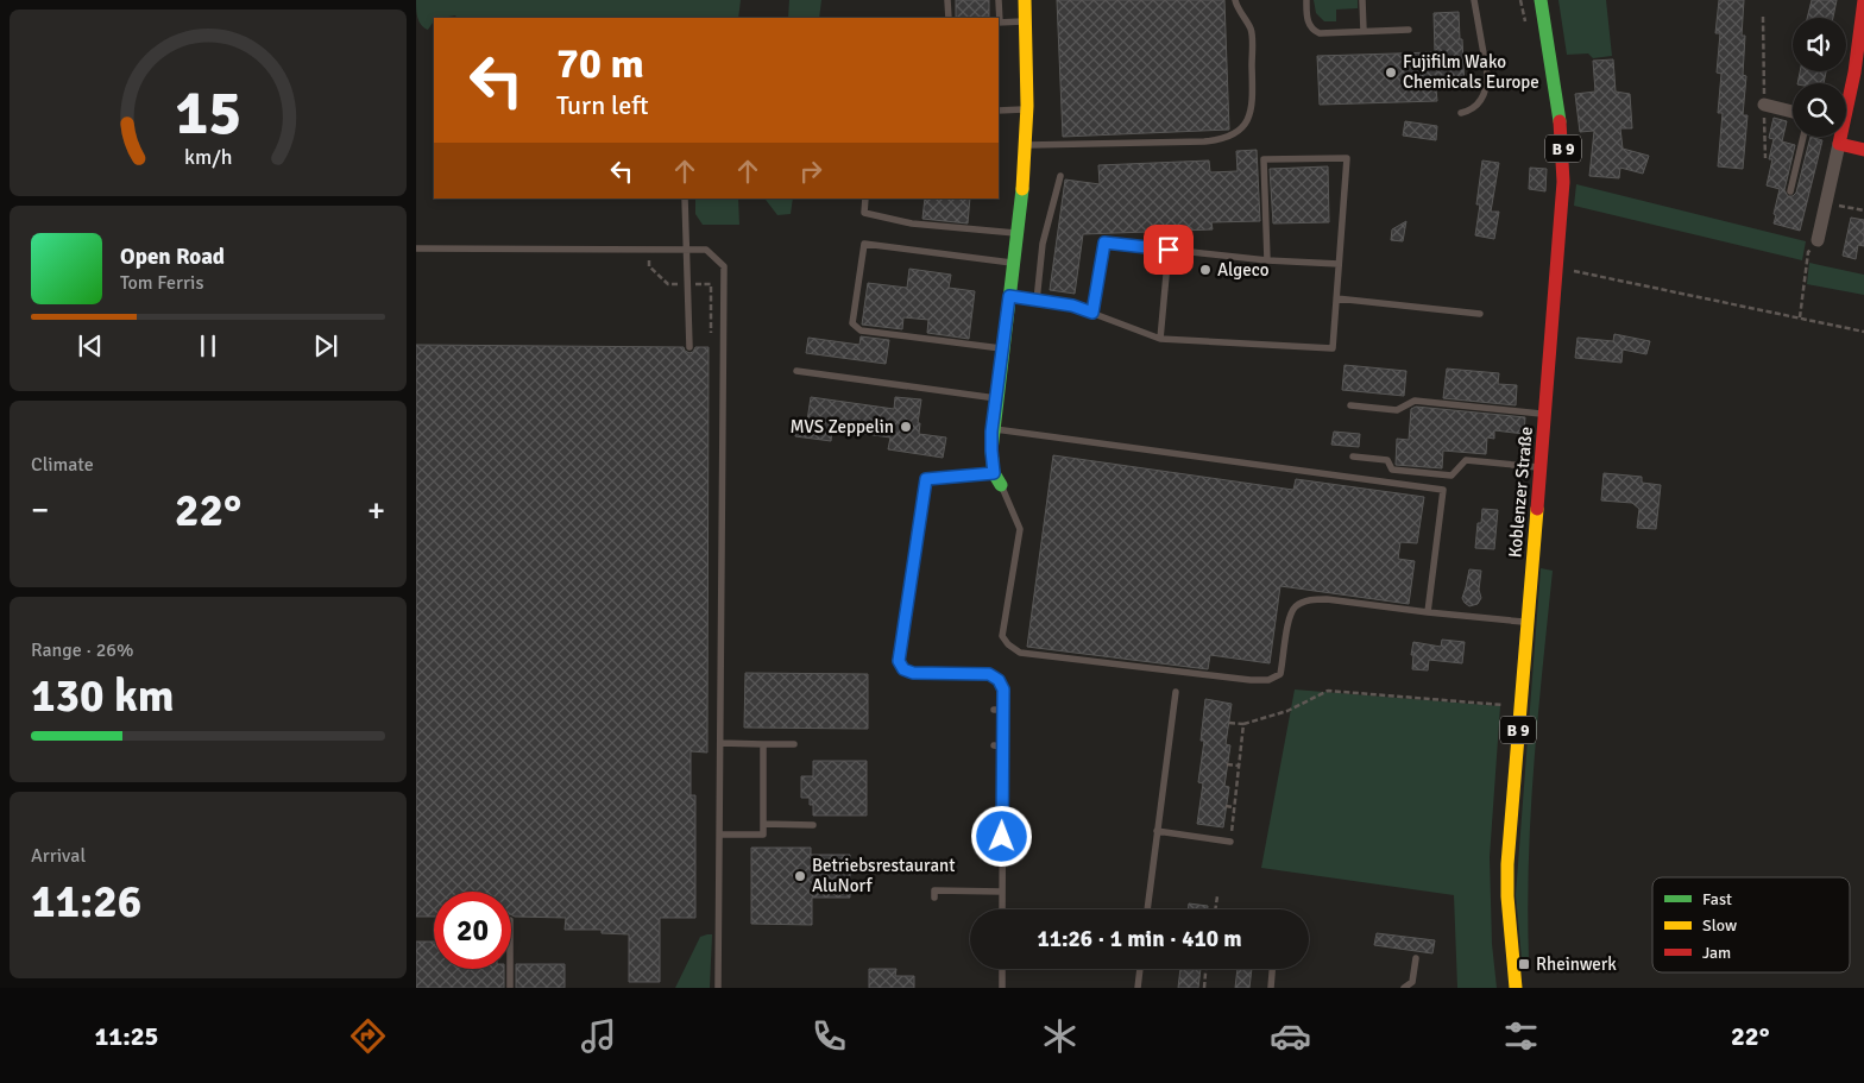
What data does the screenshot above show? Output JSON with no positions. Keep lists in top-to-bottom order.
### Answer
{
  "streets": {
    "main road": ["B 9", "Koblenzer Straße"]
  },
  "places": {
    "other": [
      "Fujifilm Wako Chemicals Europe",
      "Algeco",
      "MVS Zeppelin",
      "Betriebsrestaurant AluNorf"
    ],
    "transit": ["Rheinwerk"]
  },
  "legend": ["Fast", "Slow", "Jam"],
  "page": {
    "turn": ["70 m", "Turn left"],
    "song": ["Open Road", "Tom Ferris"],
    "tile": [
      "Climate",
      ["Range · 26%", "130 km"],
      ["Arrival", "11:26"]
    ],
    "heat": ["−", "22°", "+"],
    "limit": "20",
    "trip": "11:26 · 1 min · 410 m",
    "tabs": ["11:25", "22°"],
    "gauge": ["15", "km/h"]
  }
}
